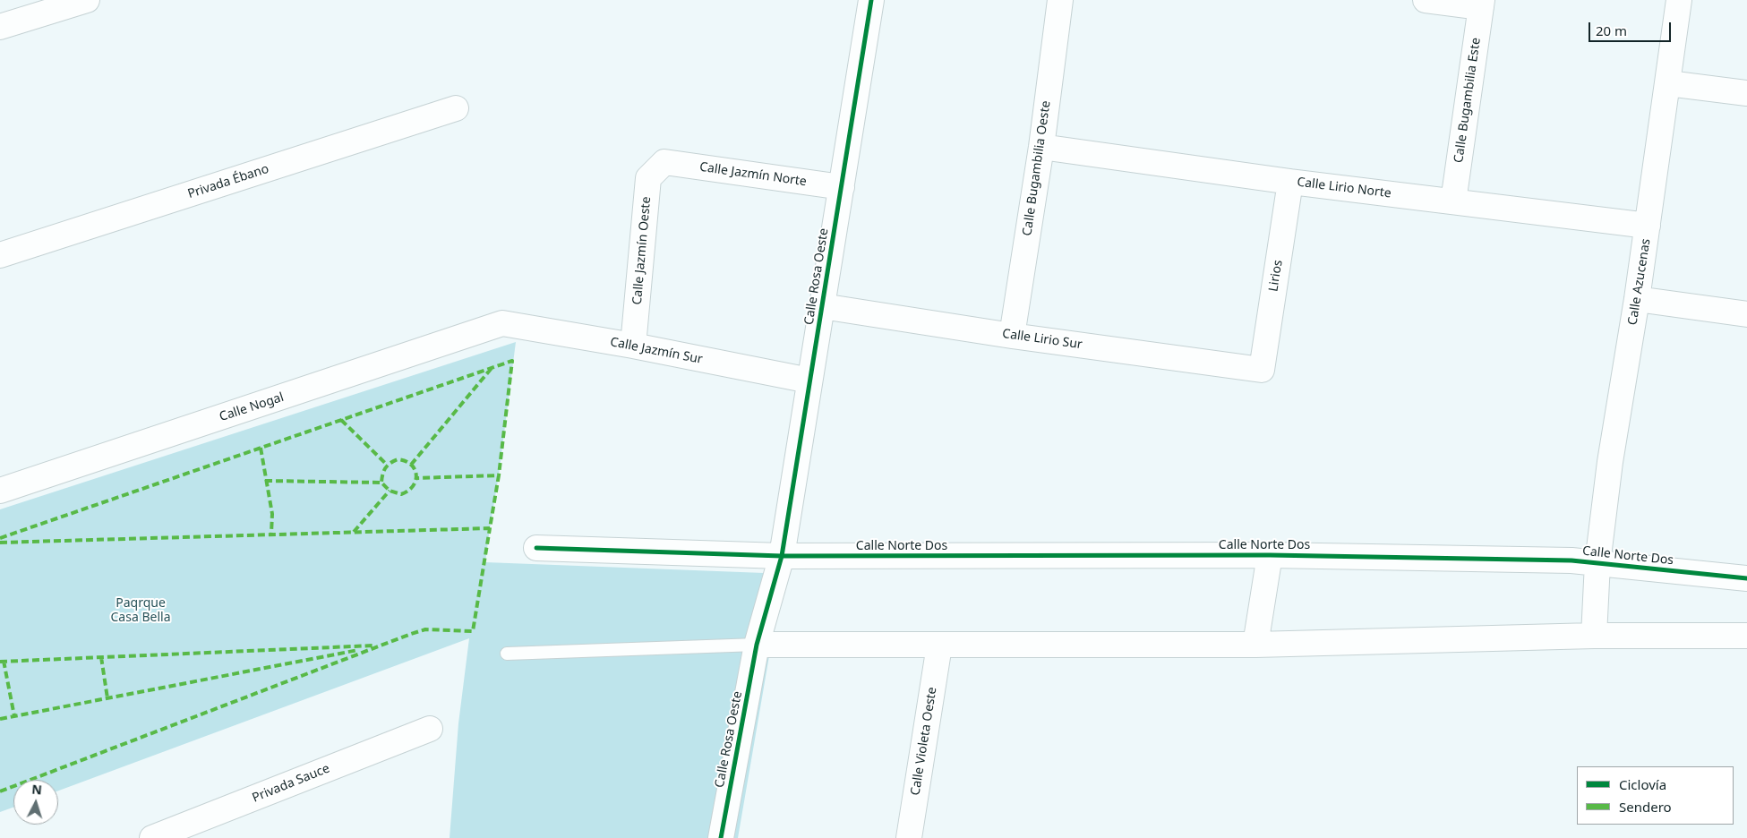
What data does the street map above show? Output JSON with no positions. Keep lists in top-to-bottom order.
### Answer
{
  "streets": {
    "street": [
      "Calle Bugambilia Este",
      "Calle Bugambilia Oeste",
      "Calle Jazmín Norte",
      "Privada Ébano",
      "Calle Lirio Norte",
      "Calle Jazmín Oeste",
      "Lirios",
      "Calle Rosa Oeste",
      "Calle Azucenas",
      "Calle Lirio Sur",
      "Calle Jazmín Sur",
      "Calle Nogal",
      "Calle Norte Dos",
      "Calle Violeta Oeste",
      "Privada Sauce"
    ]
  },
  "crossings": [
    ["Calle Bugambilia Este", "Calle Lirio Norte"],
    ["Calle Bugambilia Oeste", "Calle Lirio Norte"],
    ["Calle Bugambilia Oeste", "Calle Lirio Sur"],
    ["Calle Jazmín Norte", "Calle Jazmín Oeste"],
    ["Calle Jazmín Norte", "Calle Rosa Oeste"],
    ["Calle Lirio Norte", "Lirios"],
    ["Calle Lirio Norte", "Calle Azucenas"],
    ["Calle Jazmín Oeste", "Calle Jazmín Sur"],
    ["Lirios", "Calle Lirio Sur"],
    ["Calle Rosa Oeste", "Calle Lirio Sur"],
    ["Calle Rosa Oeste", "Calle Jazmín Sur"],
    ["Calle Rosa Oeste", "Calle Norte Dos"],
    ["Calle Azucenas", "Calle Norte Dos"],
    ["Calle Jazmín Sur", "Calle Nogal"]
  ],
  "parks": ["Paqrque Casa Bella"],
  "legend": ["Ciclovía", "Sendero"],
  "scale_bar": "20 m",
  "north": "top"
}
